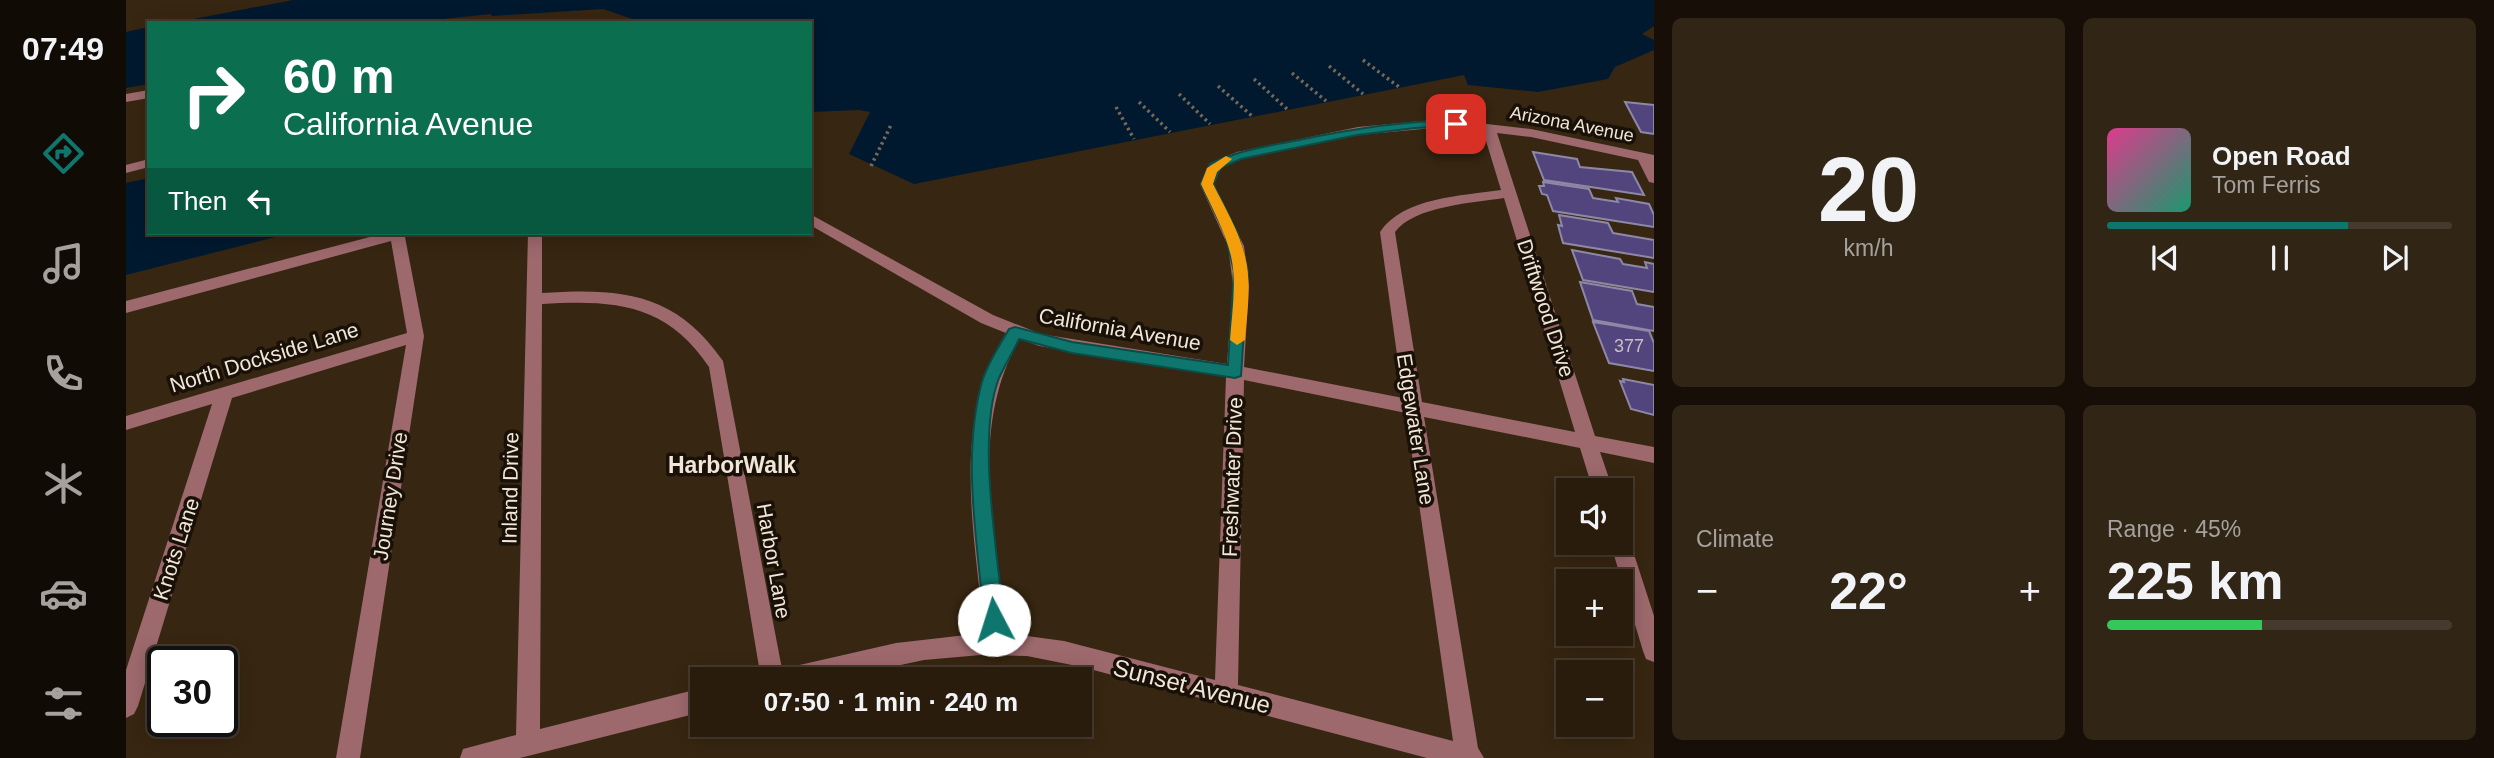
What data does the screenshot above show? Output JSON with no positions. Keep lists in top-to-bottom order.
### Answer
{
  "streets": {
    "street": [
      "Arizona Avenue",
      "Driftwood Drive",
      "California Avenue",
      "North Dockside Lane",
      "Edgewater Lane",
      "Freshwater Drive",
      "Inland Drive",
      "Journey Drive",
      "Knots Lane",
      "Harbor Lane",
      "Sunset Avenue"
    ]
  },
  "crossings": [
    ["Arizona Avenue", "Driftwood Drive"],
    ["Arizona Avenue", "Freshwater Drive"],
    ["Driftwood Drive", "California Avenue"],
    ["Driftwood Drive", "Edgewater Lane"],
    ["California Avenue", "Edgewater Lane"],
    ["California Avenue", "Freshwater Drive"],
    ["North Dockside Lane", "Journey Drive"],
    ["North Dockside Lane", "Knots Lane"],
    ["Edgewater Lane", "Sunset Avenue"],
    ["Freshwater Drive", "Sunset Avenue"],
    ["Inland Drive", "Harbor Lane"]
  ],
  "districts": ["HarborWalk"],
  "house_numbers": ["377"],
  "page": {
    "tabs": "07:49",
    "tile": [
      ["20", "km/h"],
      "Climate",
      ["Range · 45%", "225 km"]
    ],
    "turn": ["60 m", "California Avenue"],
    "song": ["Open Road", "Tom Ferris"],
    "then": "Then",
    "map_buttons": ["+", "−"],
    "heat": ["−", "22°", "+"],
    "limit": "30",
    "trip": "07:50 · 1 min · 240 m"
  }
}
